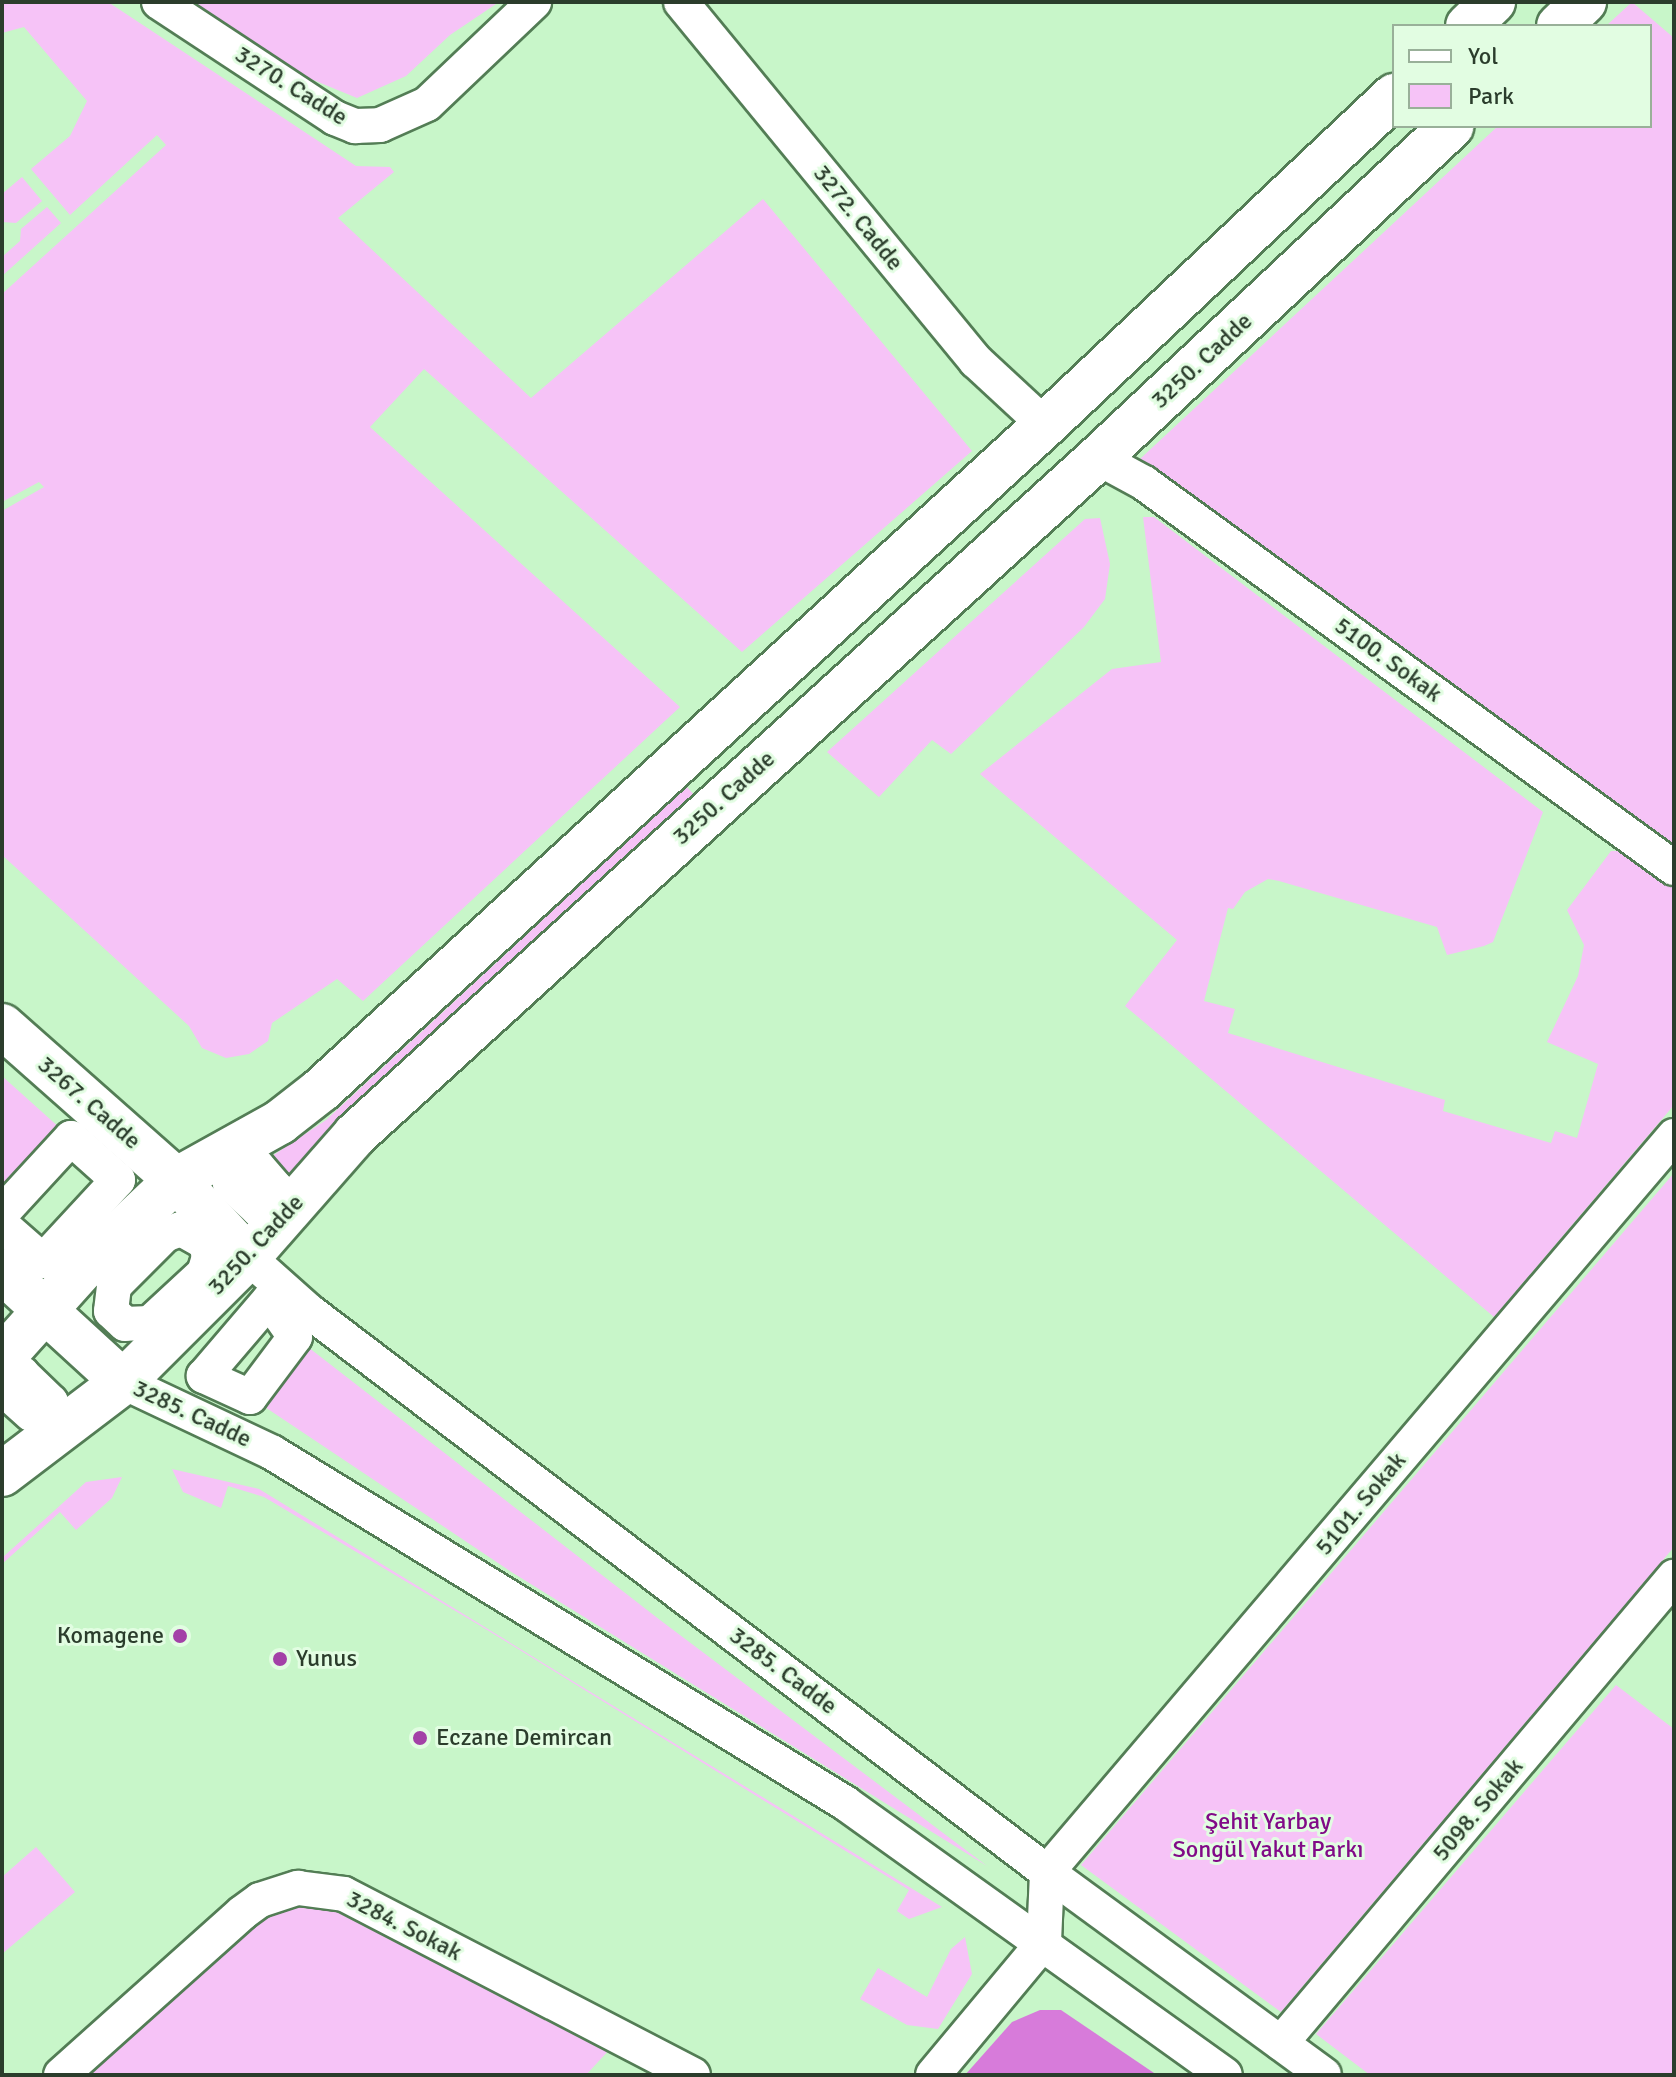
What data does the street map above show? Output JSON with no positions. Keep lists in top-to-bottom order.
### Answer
{
  "streets": {
    "street": [
      "3270. Cadde",
      "3272. Cadde",
      "3250. Cadde",
      "5100. Sokak",
      "3267. Cadde",
      "3285. Cadde",
      "5101. Sokak",
      "5098. Sokak",
      "3284. Sokak"
    ]
  },
  "crossings": [
    ["3250. Cadde", "5100. Sokak"],
    ["3250. Cadde", "3267. Cadde"],
    ["3250. Cadde", "3285. Cadde"],
    ["3267. Cadde", "3285. Cadde"],
    ["3285. Cadde", "5101. Sokak"],
    ["3285. Cadde", "5098. Sokak"]
  ],
  "parks": ["Şehit Yarbay Songül Yakut Parkı"],
  "places": ["Komagene", "Yunus", "Eczane Demircan"],
  "legend": ["Yol", "Park"]
}
